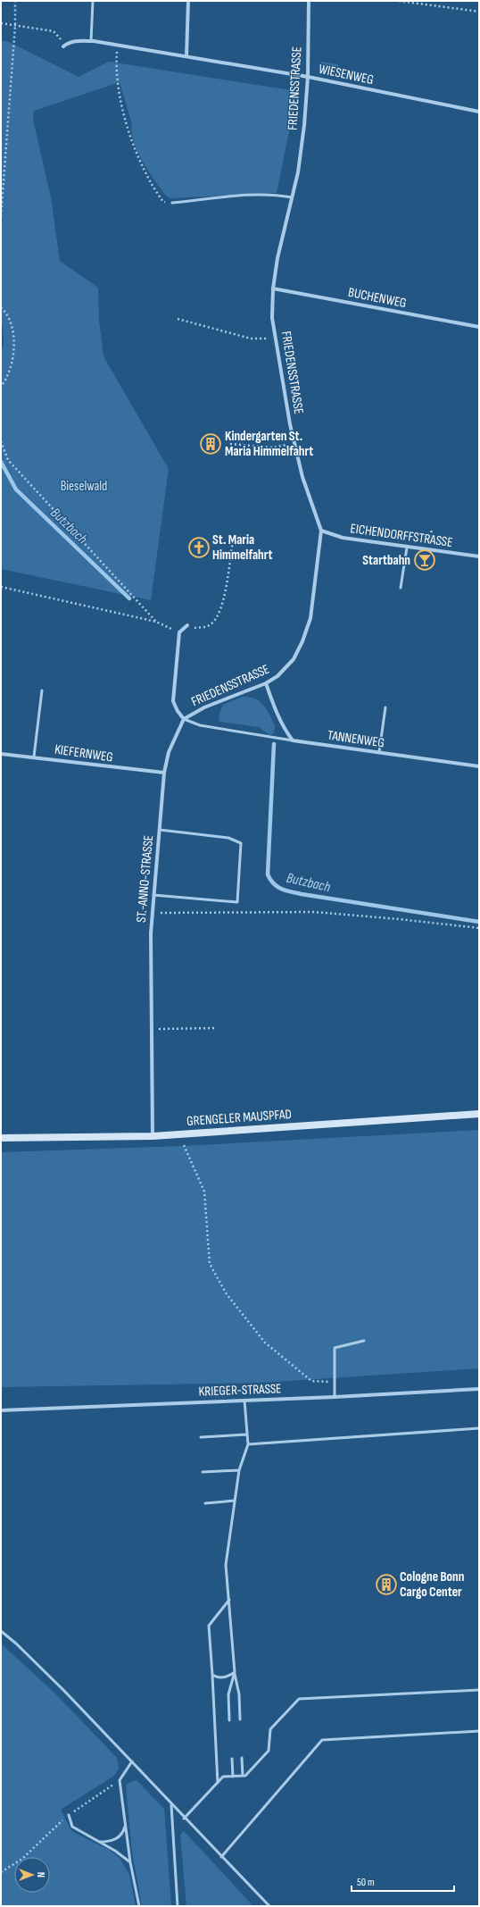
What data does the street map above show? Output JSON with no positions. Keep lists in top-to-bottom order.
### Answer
{
  "streets": {
    "main road": ["GRENGELER MAUSPFAD"],
    "street": [
      "WIESENWEG",
      "FRIEDENSSTRASSE",
      "BUCHENWEG",
      "EICHENDORFFSTRASSE",
      "TANNENWEG",
      "KIEFERNWEG",
      "ST.-ANNO-STRASSE",
      "KRIEGER-STRASSE"
    ]
  },
  "crossings": [
    ["WIESENWEG", "FRIEDENSSTRASSE"],
    ["FRIEDENSSTRASSE", "BUCHENWEG"],
    ["FRIEDENSSTRASSE", "EICHENDORFFSTRASSE"],
    ["FRIEDENSSTRASSE", "ST.-ANNO-STRASSE"],
    ["KIEFERNWEG", "ST.-ANNO-STRASSE"],
    ["ST.-ANNO-STRASSE", "GRENGELER MAUSPFAD"]
  ],
  "water": ["Butzbach"],
  "parks": ["Bieselwald"],
  "places": {
    "building": ["Kindergarten St. Maria Himmelfahrt", "Cologne Bonn Cargo Center"],
    "church": ["St. Maria Himmelfahrt"],
    "bar": ["Startbahn"]
  },
  "scale_bar": "50 m",
  "north": "right"
}
